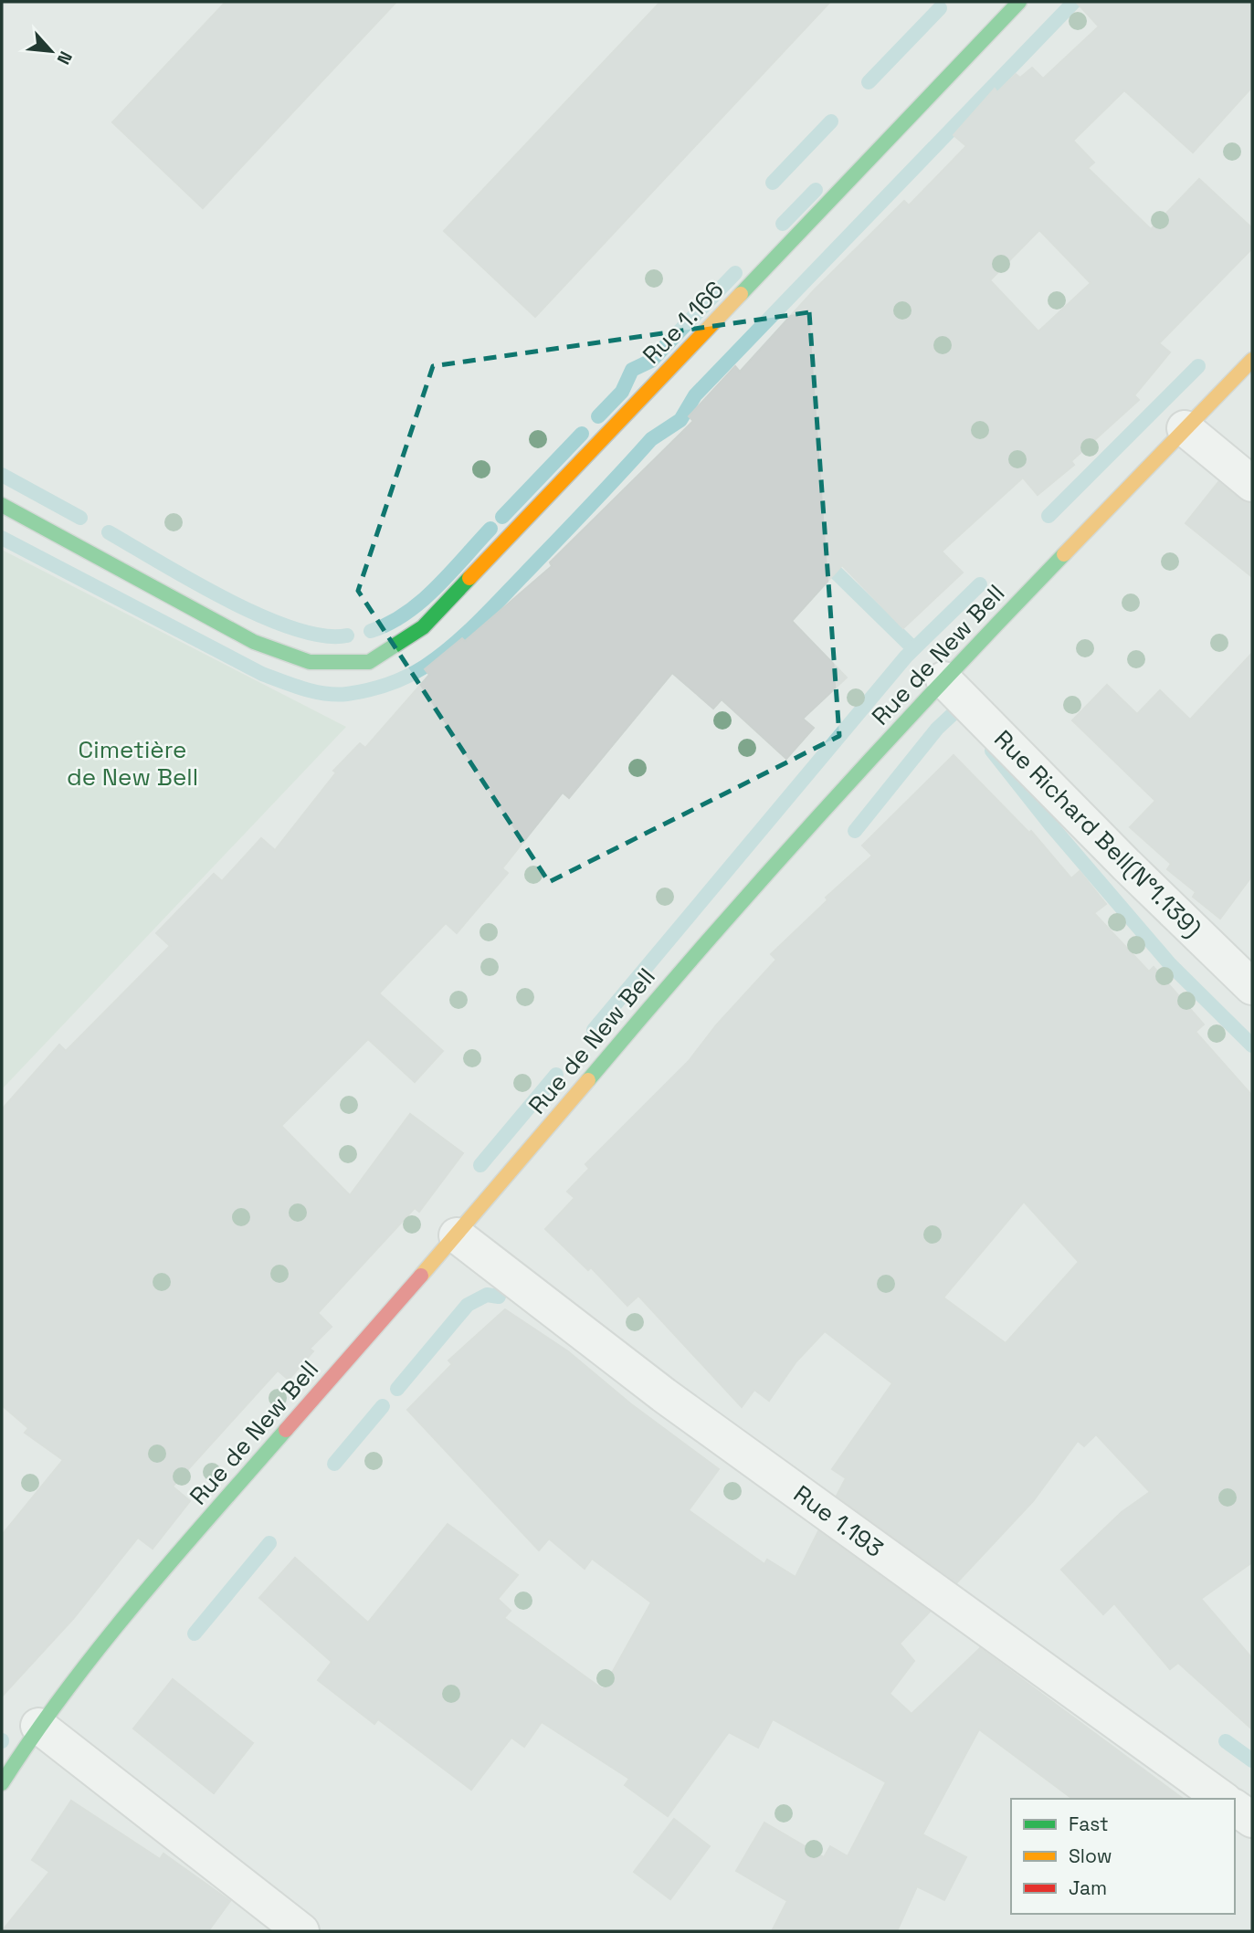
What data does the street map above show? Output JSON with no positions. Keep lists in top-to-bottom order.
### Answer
{
  "streets": {
    "main road": ["Rue 1.166", "Rue de New Bell"],
    "street": ["Rue Richard Bell(N°1.139)", "Rue 1.193"]
  },
  "crossings": [
    ["Rue de New Bell", "Rue Richard Bell(N°1.139)"],
    ["Rue de New Bell", "Rue 1.193"]
  ],
  "parks": ["Cimetière de New Bell"],
  "legend": ["Fast", "Slow", "Jam"],
  "north": "bottom right"
}
